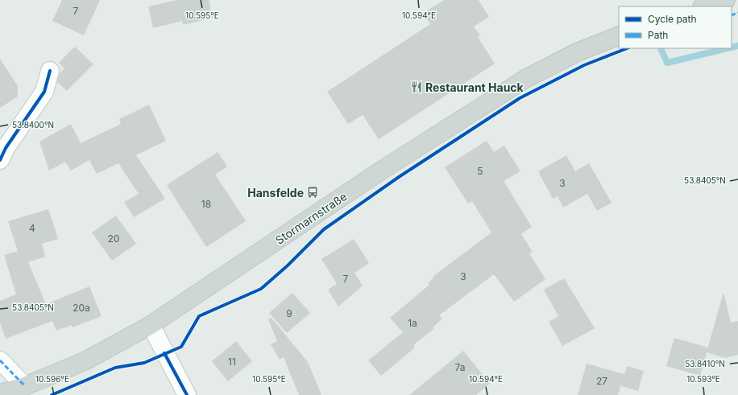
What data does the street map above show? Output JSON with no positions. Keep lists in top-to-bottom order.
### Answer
{
  "streets": {
    "main road": ["Stormarnstraße"]
  },
  "places": {
    "restaurant": ["Restaurant Hauck"],
    "bus stop": ["Hansfelde"]
  },
  "house_numbers": [
    "7",
    "5",
    "3",
    "18",
    "4",
    "20",
    "3",
    "7",
    "20a",
    "9",
    "1a",
    "11",
    "7a",
    "27"
  ],
  "legend": ["Cycle path", "Path"],
  "coordinates": [
    "10.595°E",
    "10.594°E",
    "53.8400°N",
    "53.8405°N",
    "53.8410°N",
    "10.596°E",
    "10.593°E"
  ]
}
